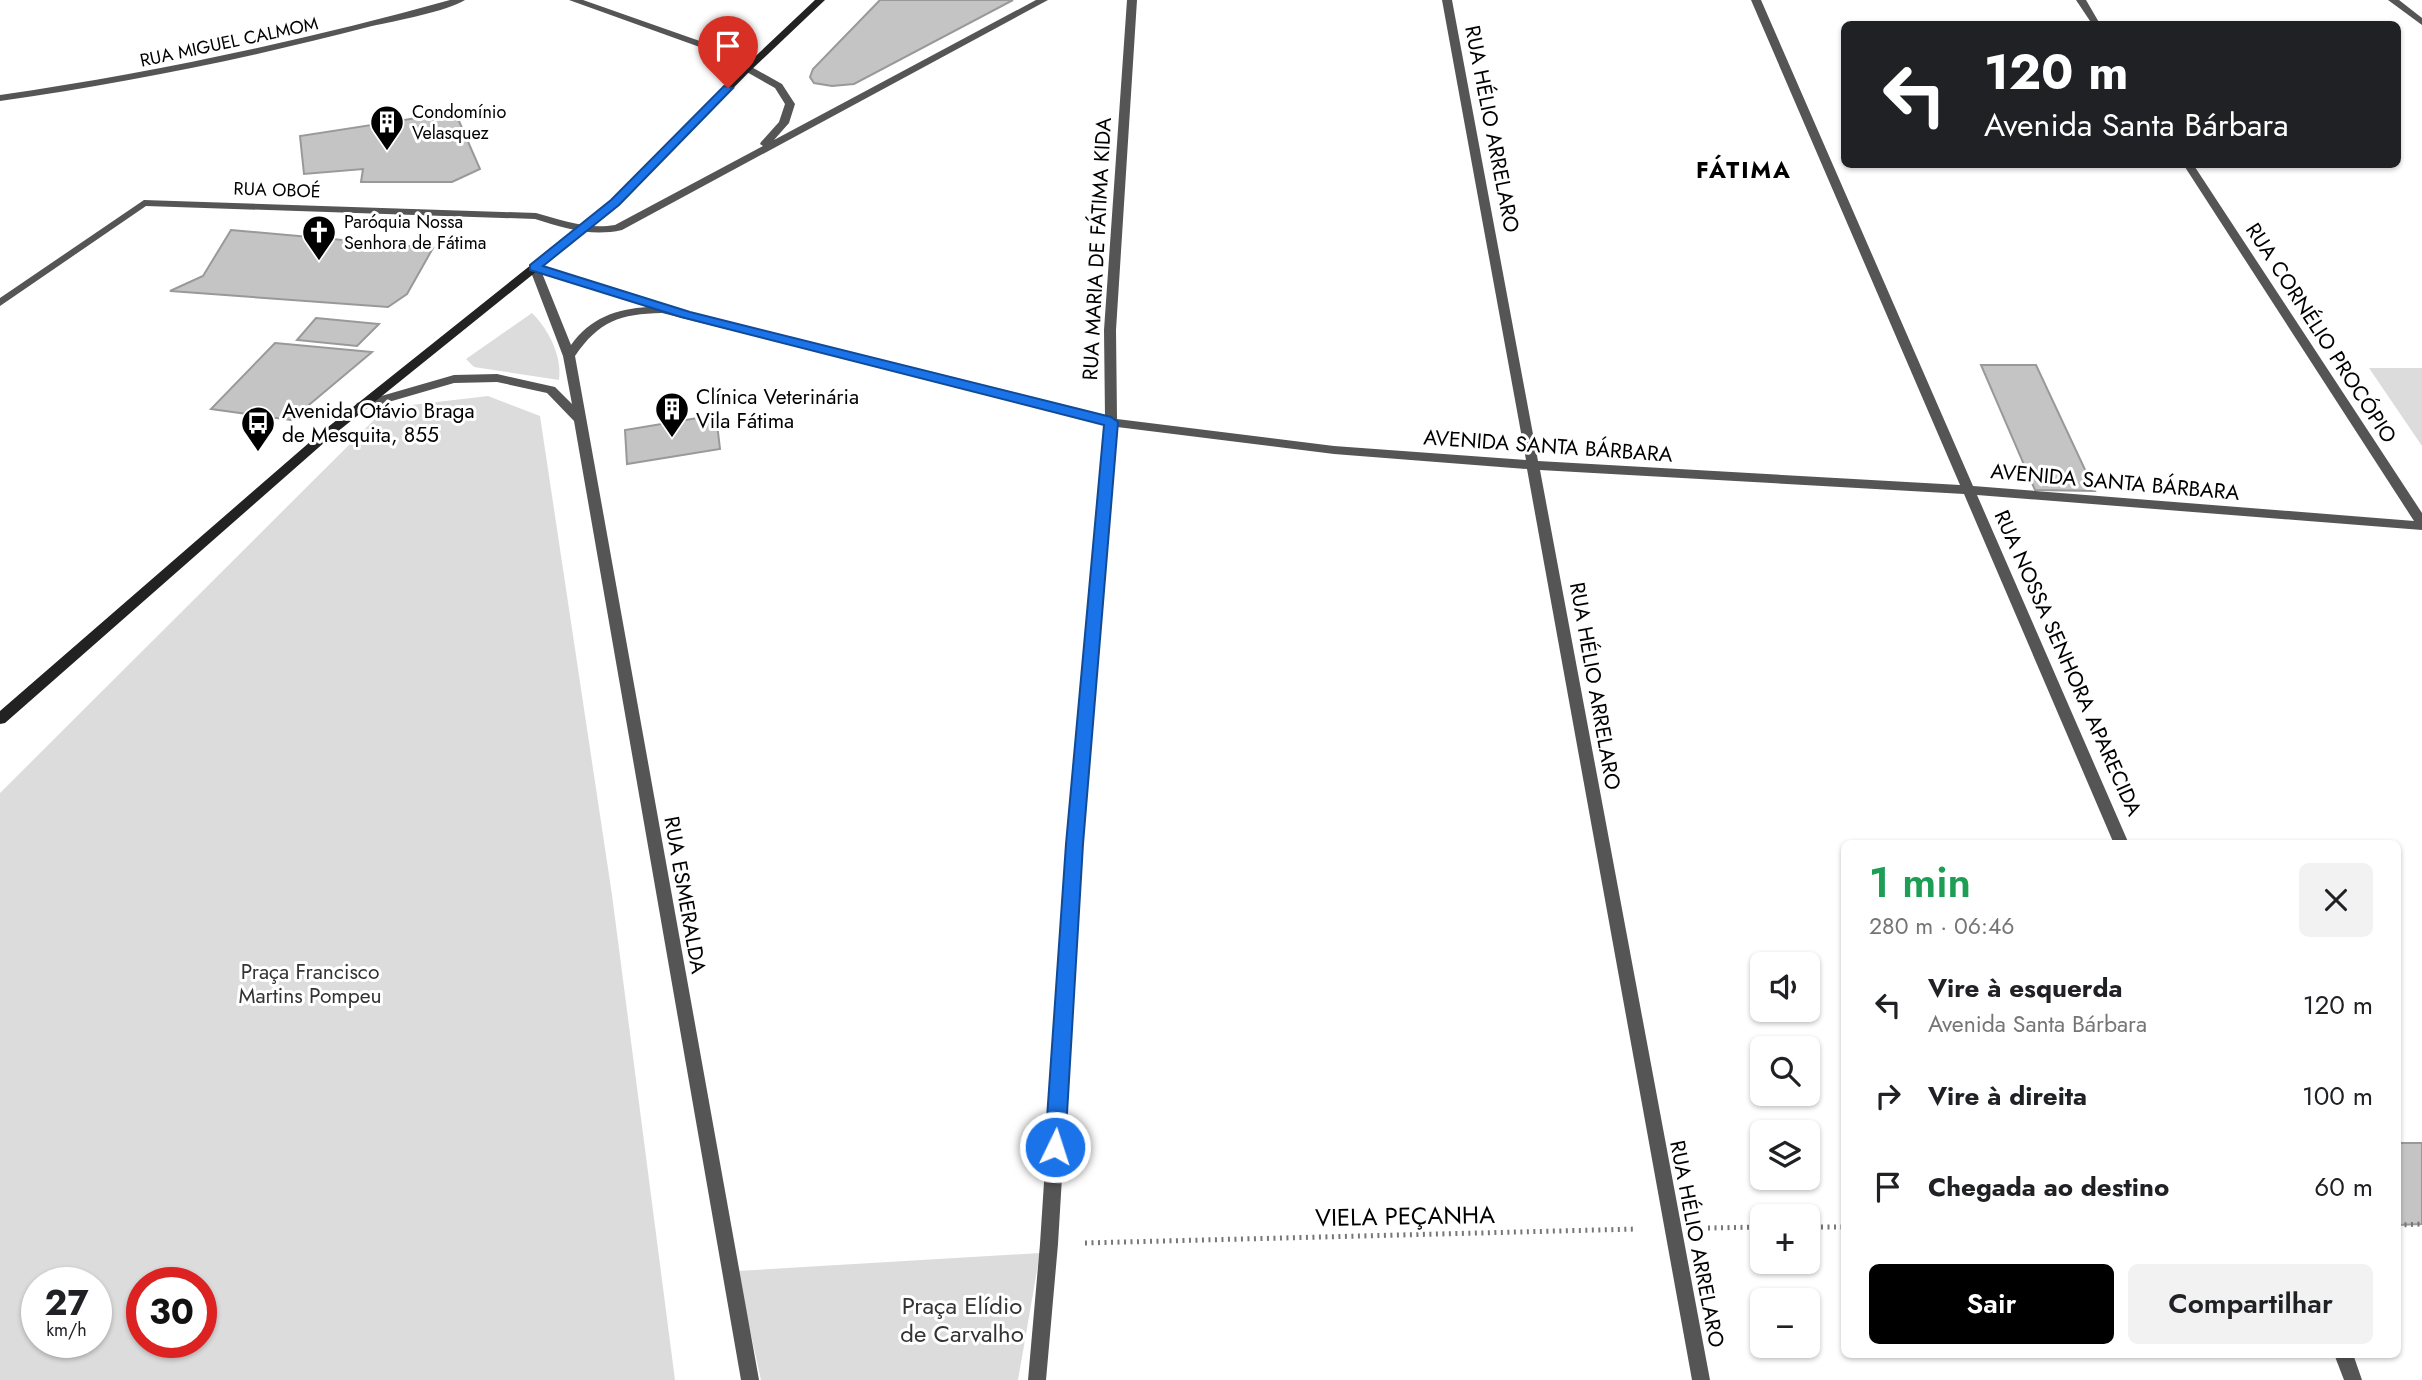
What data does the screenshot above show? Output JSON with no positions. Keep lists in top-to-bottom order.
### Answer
{
  "streets": {
    "street": [
      "RUA MIGUEL CALMOM",
      "RUA HÉLIO ARRELARO",
      "RUA OBOÉ",
      "RUA MARIA DE FÁTIMA KIDA",
      "RUA CORNÉLIO PROCÓPIO",
      "AVENIDA SANTA BÁRBARA",
      "RUA NOSSA SENHORA APARECIDA",
      "RUA ESMERALDA"
    ],
    "path": ["VIELA PEÇANHA"]
  },
  "crossings": [
    ["RUA HÉLIO ARRELARO", "AVENIDA SANTA BÁRBARA"],
    ["RUA HÉLIO ARRELARO", "VIELA PEÇANHA"],
    ["RUA MARIA DE FÁTIMA KIDA", "AVENIDA SANTA BÁRBARA"],
    ["RUA MARIA DE FÁTIMA KIDA", "VIELA PEÇANHA"],
    ["RUA CORNÉLIO PROCÓPIO", "AVENIDA SANTA BÁRBARA"],
    ["AVENIDA SANTA BÁRBARA", "RUA NOSSA SENHORA APARECIDA"],
    ["AVENIDA SANTA BÁRBARA", "RUA ESMERALDA"]
  ],
  "districts": ["FÁTIMA"],
  "parks": ["Praça Francisco Martins Pompeu", "Praça Elídio de Carvalho"],
  "places": {
    "building": ["Condomínio Velasquez", "Clínica Veterinária Vila Fátima"],
    "church": ["Paróquia Nossa Senhora de Fátima"],
    "bus stop": ["Avenida Otávio Braga de Mesquita, 855"]
  },
  "page": {
    "turn": ["120 m", "Avenida Santa Bárbara"],
    "heading": ["1 min", "280 m · 06:46"],
    "map_buttons": ["+", "−"],
    "list": [
      {
        "name": "Vire à esquerda",
        "note": "Avenida Santa Bárbara",
        "value": "120 m"
      },
      {
        "name": "Vire à direita",
        "value": "100 m"
      },
      {
        "name": "Chegada ao destino",
        "value": "60 m"
      }
    ],
    "buttons": ["Sair", "Compartilhar"],
    "speed": "27 km/h",
    "limit": "30"
  }
}
